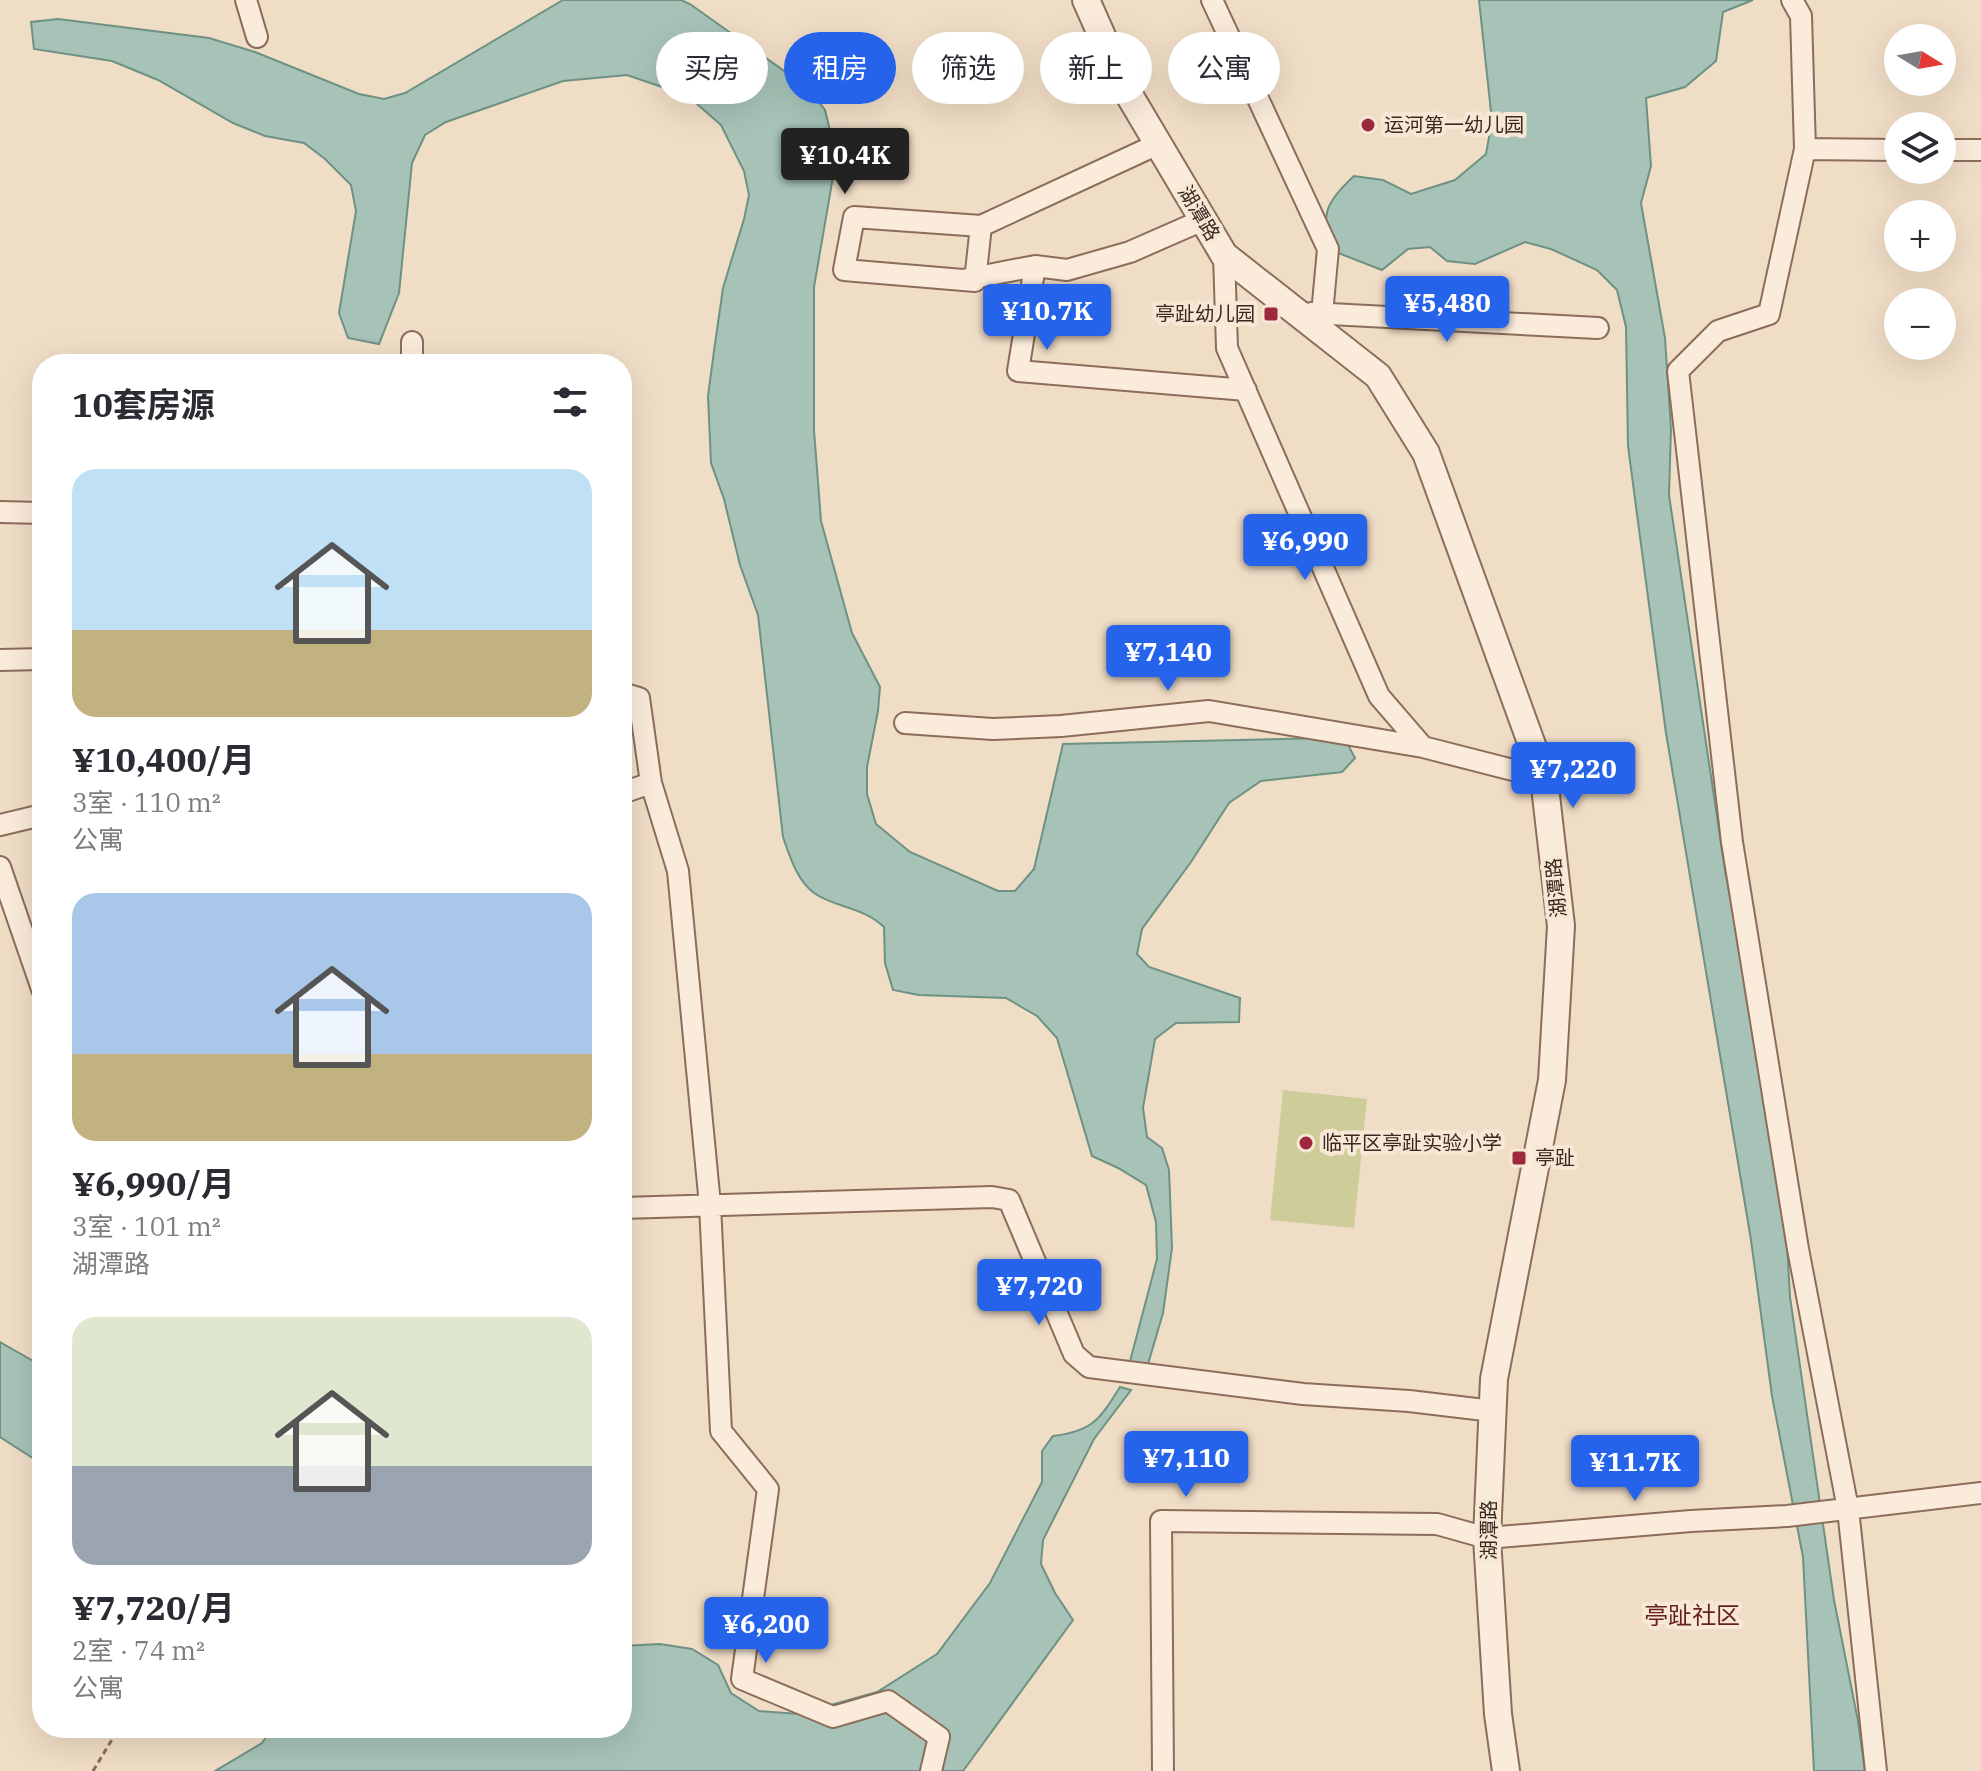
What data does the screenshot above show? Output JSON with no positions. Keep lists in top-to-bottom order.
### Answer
{
  "streets": {
    "street": ["湖潭路"]
  },
  "districts": ["亭趾社区"],
  "places": {
    "other": ["运河第一幼儿园", "临平区亭趾实验小学"],
    "transit": ["亭趾幼儿园", "亭趾"]
  },
  "north": "right",
  "page": {
    "map_buttons": ["+", "−"],
    "chip": [
      "买房",
      "租房",
      "筛选",
      "新上",
      "公寓"
    ],
    "price": [
      "¥10.4K",
      "¥5,480",
      "¥10.7K",
      "¥6,990",
      "¥7,140",
      "¥7,220",
      "¥7,720",
      "¥7,110",
      "¥11.7K",
      "¥6,200"
    ],
    "heading": "10套房源",
    "list": [
      {
        "name": "¥10,400/月",
        "note": "3室 · 110 m² · 公寓"
      },
      {
        "name": "¥6,990/月",
        "note": "3室 · 101 m² · 湖潭路"
      },
      {
        "name": "¥7,720/月",
        "note": "2室 · 74 m² · 公寓"
      }
    ]
  }
}
